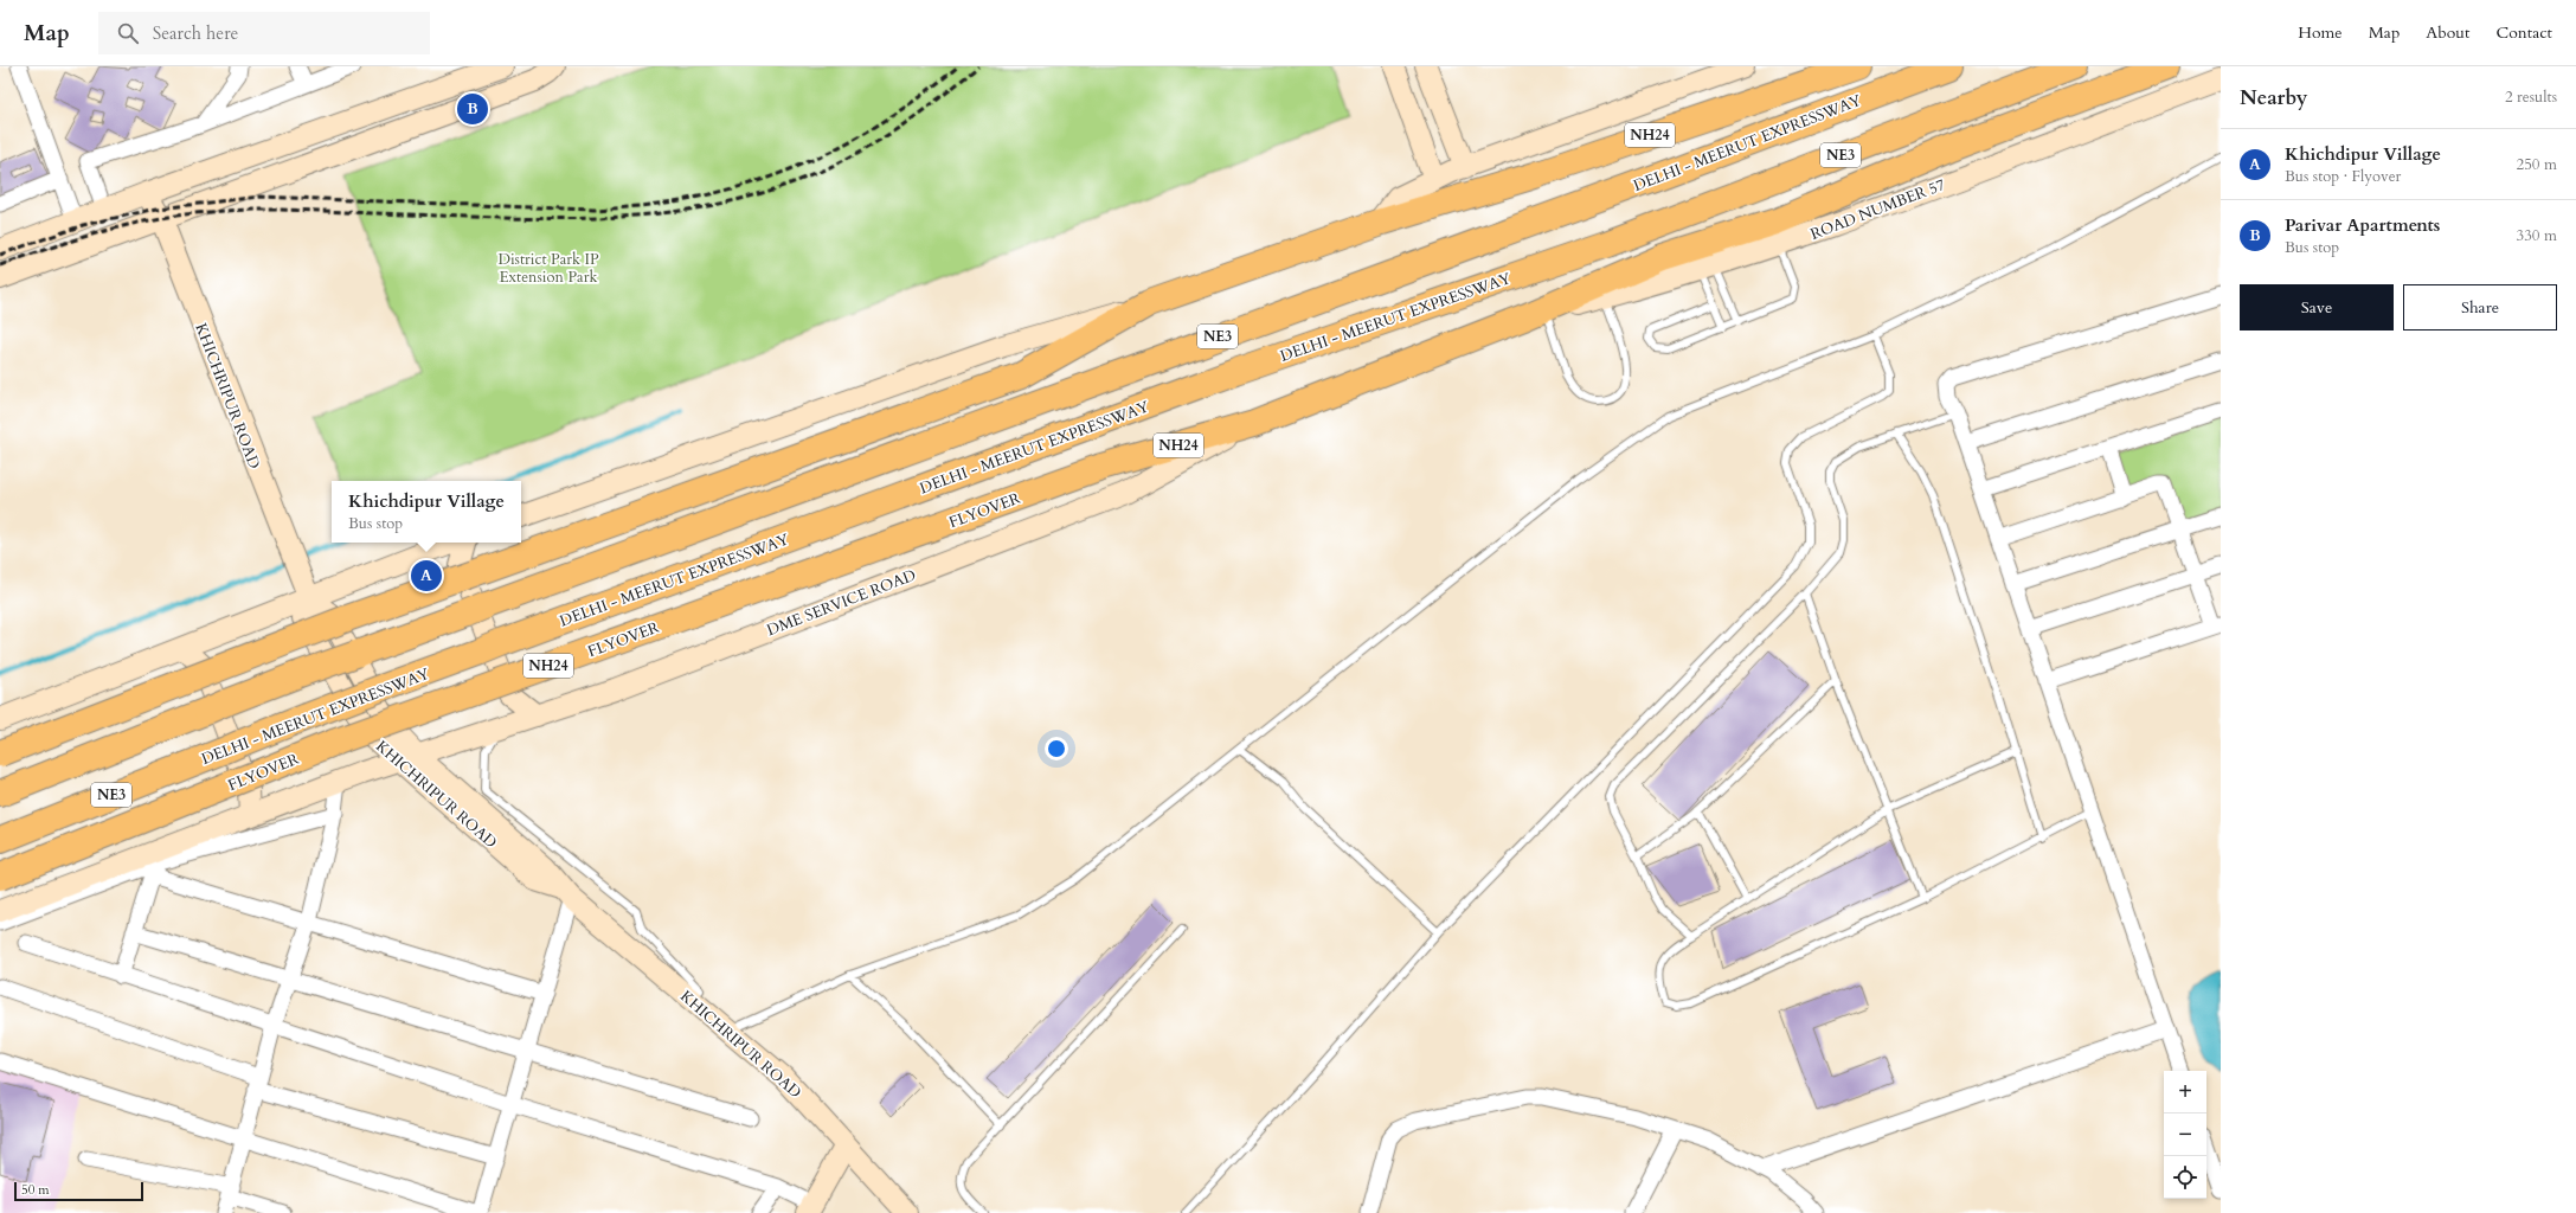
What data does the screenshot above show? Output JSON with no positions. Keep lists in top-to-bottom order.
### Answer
{
  "streets": {
    "highway": [
      "NH24",
      "DELHI - MEERUT EXPRESSWAY",
      "NE3",
      "FLYOVER"
    ],
    "street": ["ROAD NUMBER 57", "KHICHRIPUR ROAD", "DME SERVICE ROAD"]
  },
  "crossings": [
    ["ROAD NUMBER 57", "FLYOVER"],
    ["KHICHRIPUR ROAD", "DME SERVICE ROAD"],
    ["FLYOVER", "DME SERVICE ROAD"]
  ],
  "parks": ["District Park IP Extension Park"],
  "scale_bar": "50 m",
  "page": {
    "header": "Map",
    "search": "Search here",
    "nav": [
      "Home",
      "Map",
      "About",
      "Contact"
    ],
    "heading": ["Nearby", "2 results"],
    "pins": ["B", "A"],
    "list": [
      {
        "mark": "A",
        "name": "Khichdipur Village",
        "note": "Bus stop · Flyover",
        "value": "250 m"
      },
      {
        "mark": "B",
        "name": "Parivar Apartments",
        "note": "Bus stop",
        "value": "330 m"
      }
    ],
    "buttons": ["Save", "Share"],
    "popup": ["Khichdipur Village", "Bus stop"],
    "map_buttons": ["+", "−"],
    "scale": "50 m"
  }
}
